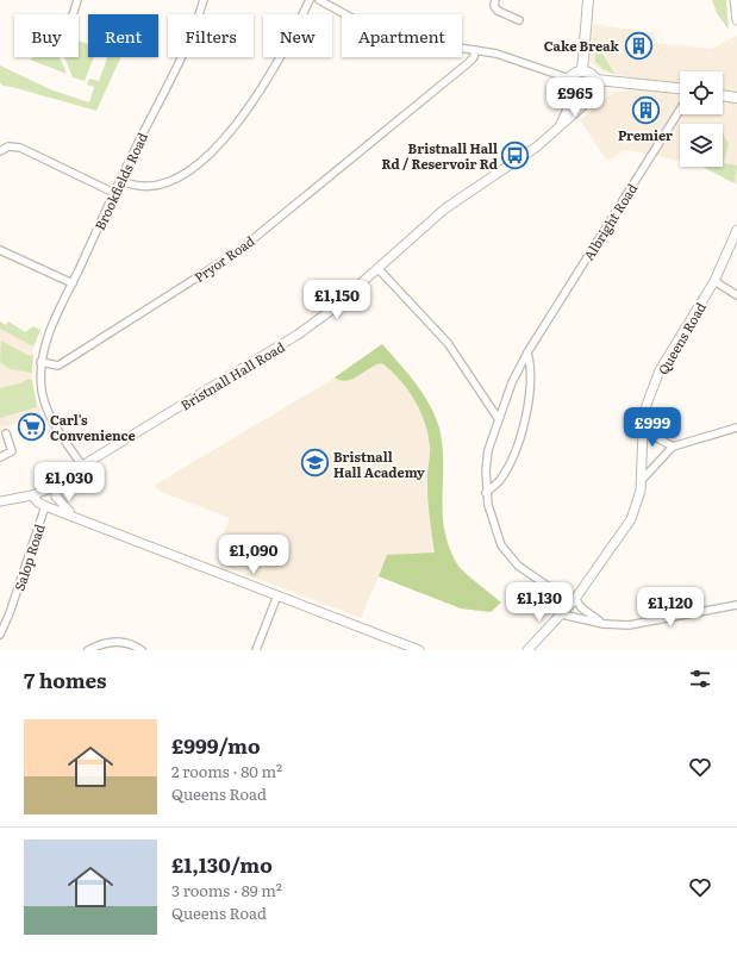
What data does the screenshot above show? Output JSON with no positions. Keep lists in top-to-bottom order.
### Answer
{
  "streets": {
    "street": [
      "Brookfields Road",
      "Albright Road",
      "Pryor Road",
      "Queens Road",
      "Bristnall Hall Road",
      "Salop Road"
    ]
  },
  "crossings": [
    ["Brookfields Road", "Pryor Road"],
    ["Albright Road", "Queens Road"]
  ],
  "places": {
    "building": ["Cake Break", "Premier"],
    "bus stop": ["Bristnall Hall Rd / Reservoir Rd"],
    "supermarket": ["Carl's Convenience"],
    "school or university": ["Bristnall Hall Academy"]
  },
  "page": {
    "chip": [
      "Buy",
      "Rent",
      "Filters",
      "New",
      "Apartment"
    ],
    "price": [
      "£965",
      "£1,150",
      "£999",
      "£1,030",
      "£1,090",
      "£1,130",
      "£1,120"
    ],
    "heading": "7 homes",
    "list": [
      {
        "name": "£999/mo",
        "note": "2 rooms · 80 m² · Queens Road"
      },
      {
        "name": "£1,130/mo",
        "note": "3 rooms · 89 m² · Queens Road"
      }
    ]
  }
}
